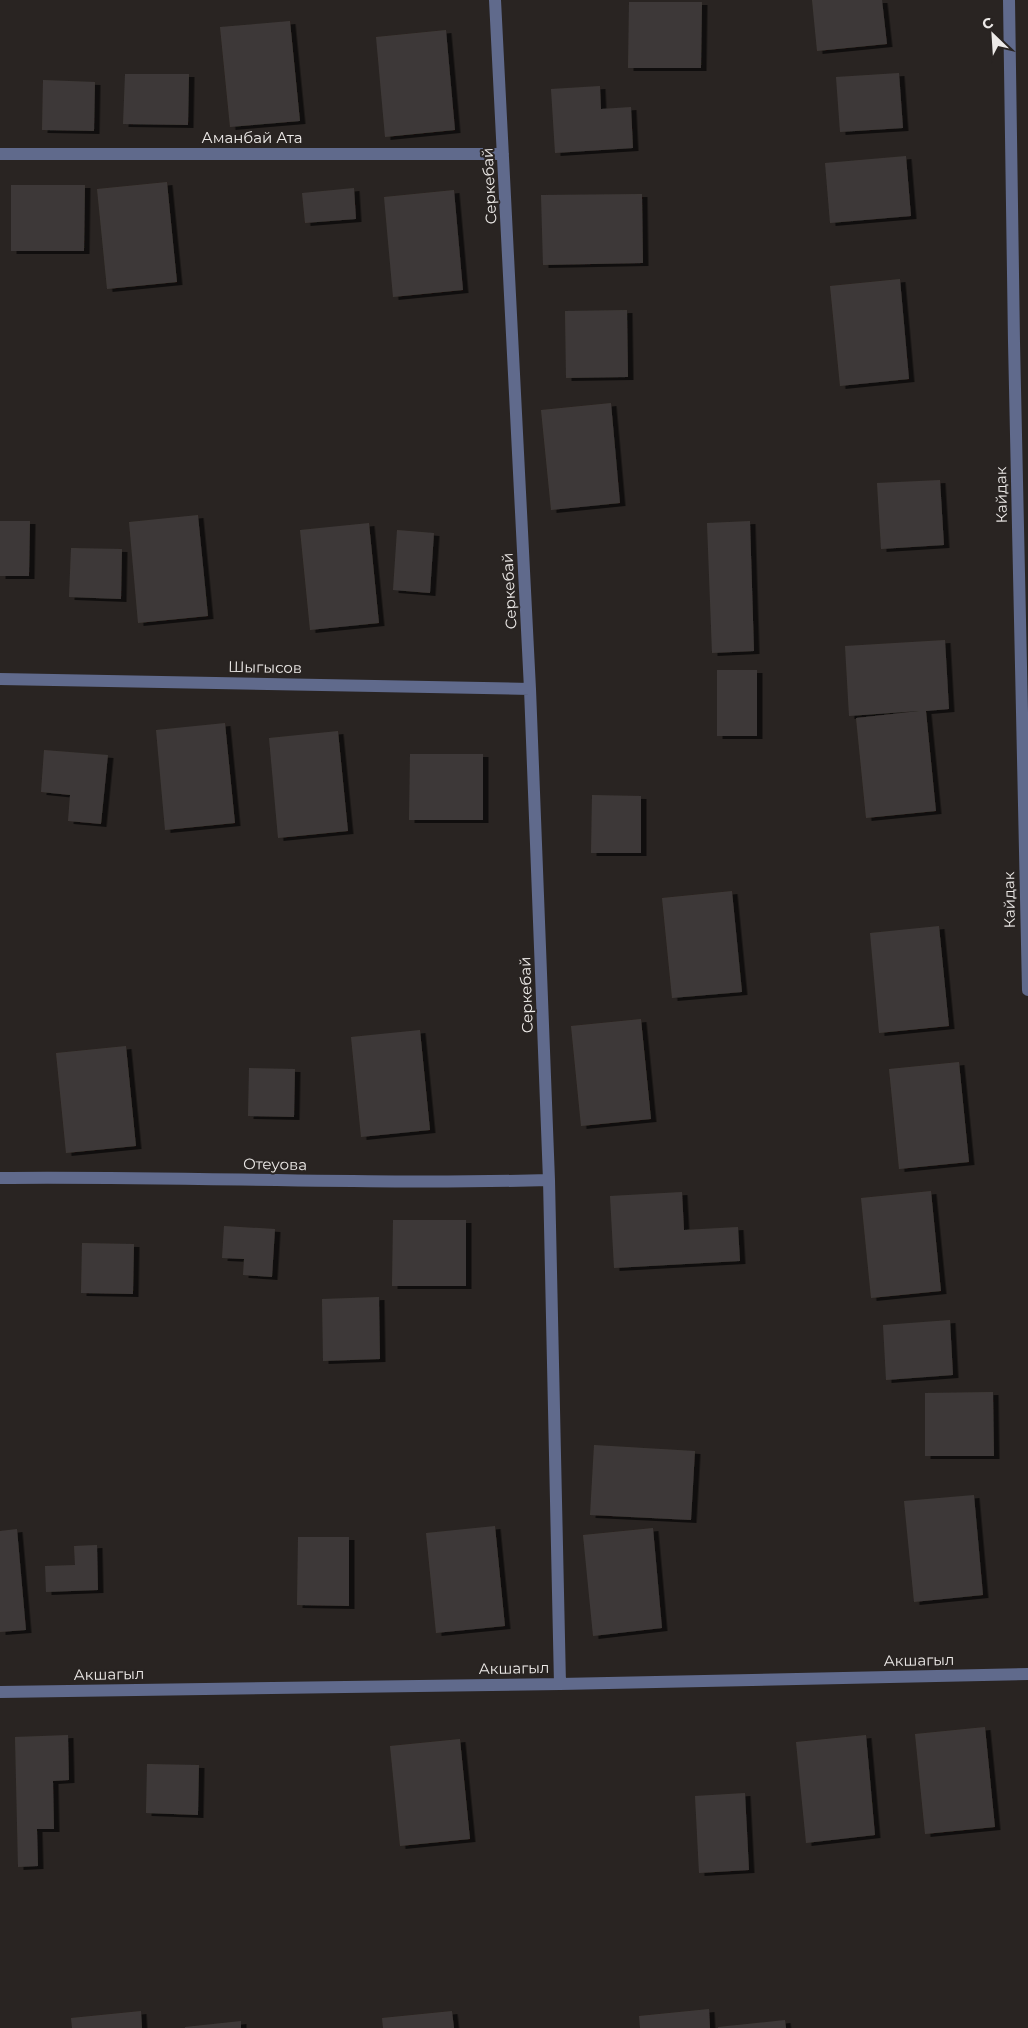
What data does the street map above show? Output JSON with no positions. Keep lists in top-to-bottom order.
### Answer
{
  "streets": {
    "street": [
      "Аманбай Ата",
      "Серкебай",
      "Кайдак",
      "Шыгысов",
      "Отеуова",
      "Акшагыл"
    ]
  },
  "crossings": [
    ["Аманбай Ата", "Серкебай"],
    ["Серкебай", "Шыгысов"],
    ["Серкебай", "Отеуова"],
    ["Серкебай", "Акшагыл"]
  ],
  "north": "top left"
}
